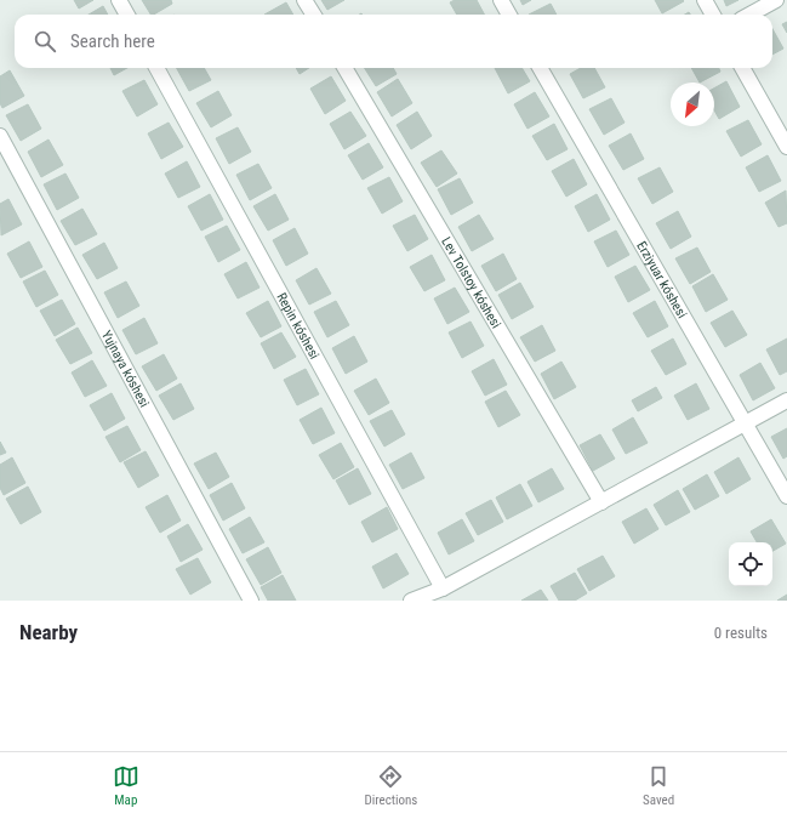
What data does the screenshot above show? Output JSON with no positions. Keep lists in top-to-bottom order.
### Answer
{
  "streets": {
    "street": [
      "Erziyuar kóshesi",
      "Lev Tolstoy kóshesi",
      "Repin kóshesi",
      "Yujnaya kóshesi"
    ]
  },
  "north": "bottom left",
  "page": {
    "search": "Search here",
    "heading": ["Nearby", "0 results"],
    "nav": ["Map", "Directions", "Saved"]
  }
}
